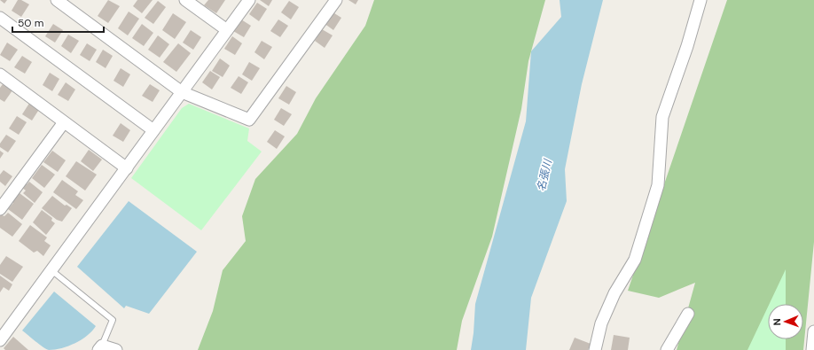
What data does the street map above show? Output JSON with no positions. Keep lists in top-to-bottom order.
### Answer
{
  "water": ["名張川"],
  "scale_bar": "50 m",
  "north": "left"
}
